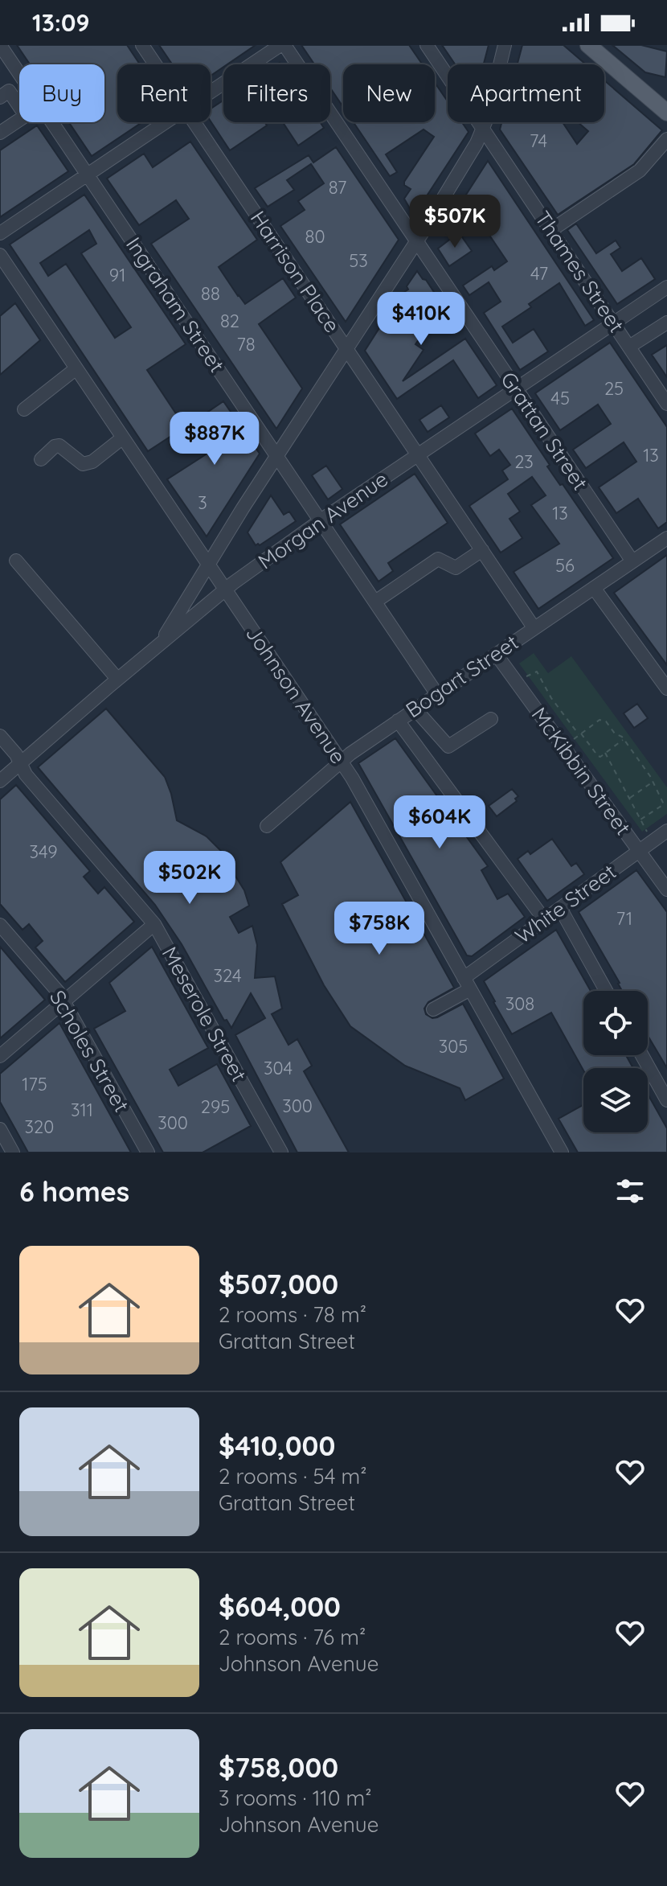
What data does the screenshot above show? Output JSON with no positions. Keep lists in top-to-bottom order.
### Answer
{
  "streets": {
    "street": [
      "Harrison Place",
      "Thames Street",
      "Ingraham Street",
      "Grattan Street",
      "Morgan Avenue",
      "Bogart Street",
      "Johnson Avenue",
      "McKibbin Street",
      "White Street",
      "Meserole Street",
      "Scholes Street"
    ]
  },
  "crossings": [
    ["Harrison Place", "Morgan Avenue"],
    ["Harrison Place", "Bogart Street"],
    ["Thames Street", "Morgan Avenue"],
    ["Ingraham Street", "Morgan Avenue"],
    ["Ingraham Street", "Bogart Street"],
    ["Grattan Street", "Morgan Avenue"],
    ["Grattan Street", "Bogart Street"],
    ["Morgan Avenue", "Johnson Avenue"],
    ["Morgan Avenue", "Meserole Street"],
    ["Bogart Street", "Johnson Avenue"],
    ["Bogart Street", "McKibbin Street"],
    ["Johnson Avenue", "White Street"],
    ["McKibbin Street", "White Street"]
  ],
  "house_numbers": [
    "74",
    "87",
    "80",
    "53",
    "47",
    "91",
    "88",
    "82",
    "78",
    "25",
    "45",
    "13",
    "23",
    "3",
    "13",
    "56",
    "349",
    "71",
    "324",
    "308",
    "305",
    "304",
    "175",
    "300",
    "295",
    "311",
    "300",
    "320"
  ],
  "page": {
    "status": "13:09",
    "chip": [
      "Buy",
      "Rent",
      "Filters",
      "New",
      "Apartment"
    ],
    "price": [
      "$507K",
      "$410K",
      "$887K",
      "$604K",
      "$502K",
      "$758K"
    ],
    "heading": "6 homes",
    "list": [
      {
        "name": "$507,000",
        "note": "2 rooms · 78 m² · Grattan Street"
      },
      {
        "name": "$410,000",
        "note": "2 rooms · 54 m² · Grattan Street"
      },
      {
        "name": "$604,000",
        "note": "2 rooms · 76 m² · Johnson Avenue"
      },
      {
        "name": "$758,000",
        "note": "3 rooms · 110 m² · Johnson Avenue"
      }
    ]
  }
}
